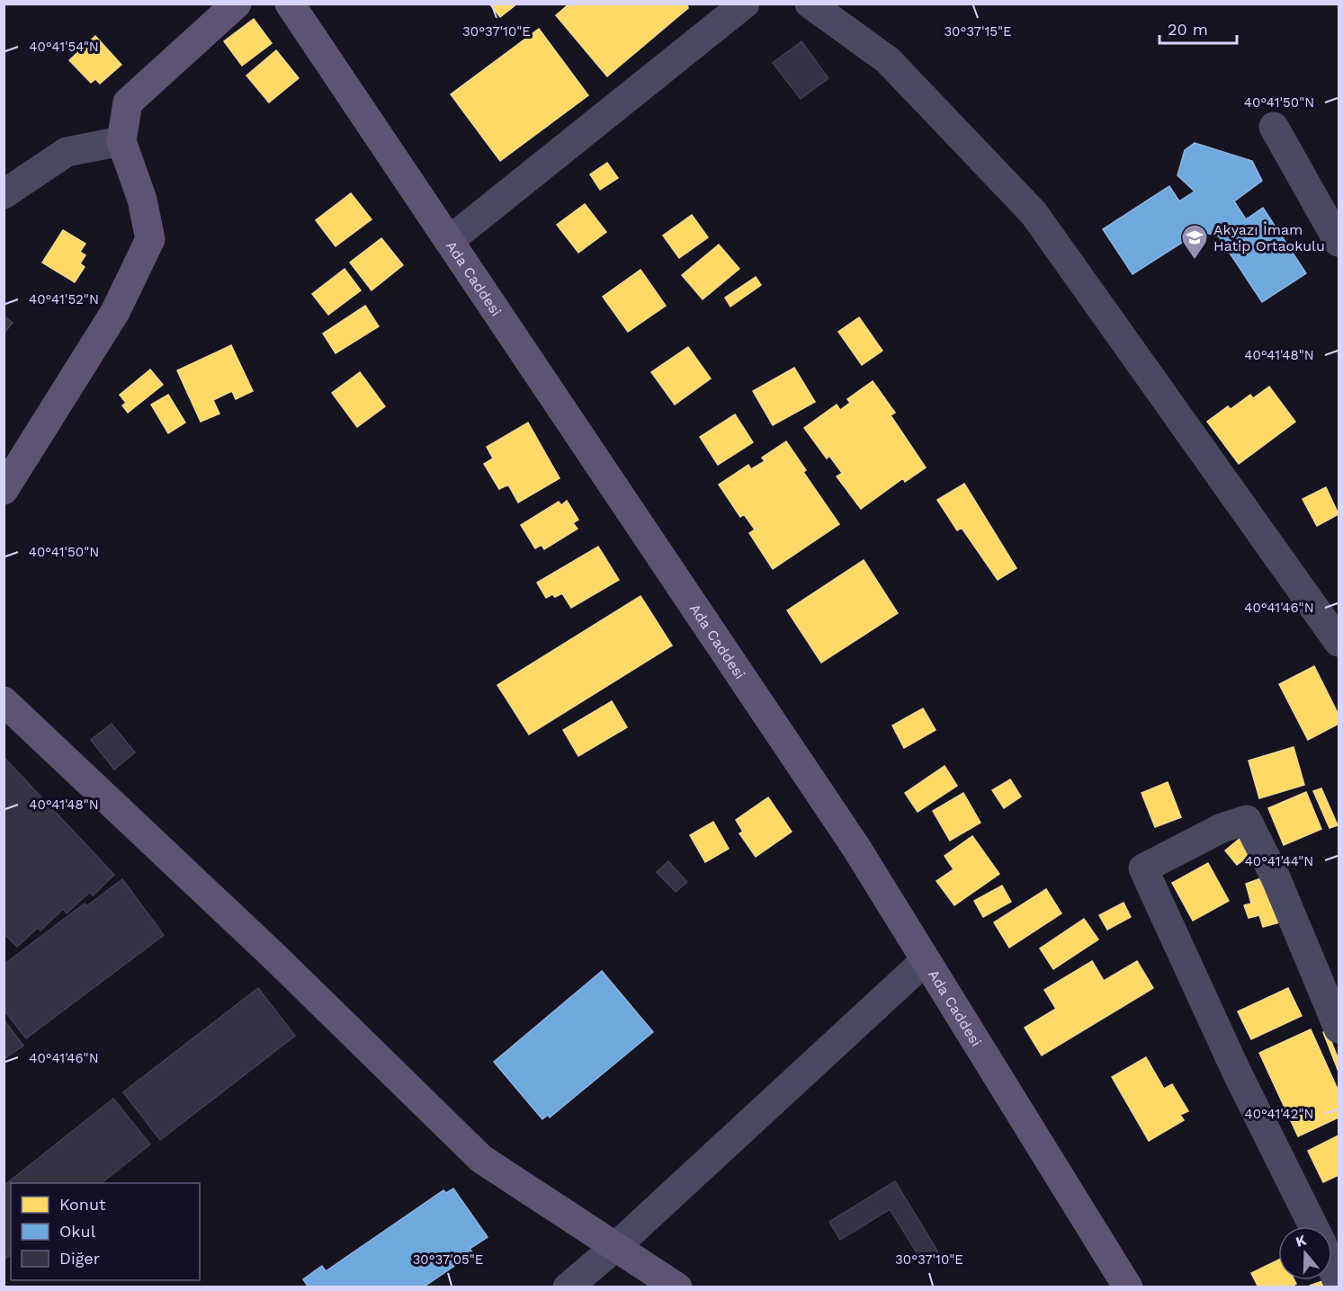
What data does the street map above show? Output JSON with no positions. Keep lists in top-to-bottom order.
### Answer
{
  "streets": {
    "main road": ["Ada Caddesi"]
  },
  "places": {
    "school or university": ["Akyazı İmam Hatip Ortaokulu"]
  },
  "legend": ["Konut", "Okul", "Diğer"],
  "scale_bar": "20 m",
  "north": "top",
  "coordinates": [
    "30°37'10\"E",
    "30°37'15\"E",
    "40°41'54\"N",
    "40°41'50\"N",
    "40°41'52\"N",
    "40°41'48\"N",
    "40°41'46\"N",
    "40°41'44\"N",
    "40°41'42\"N",
    "30°37'05\"E"
  ]
}
